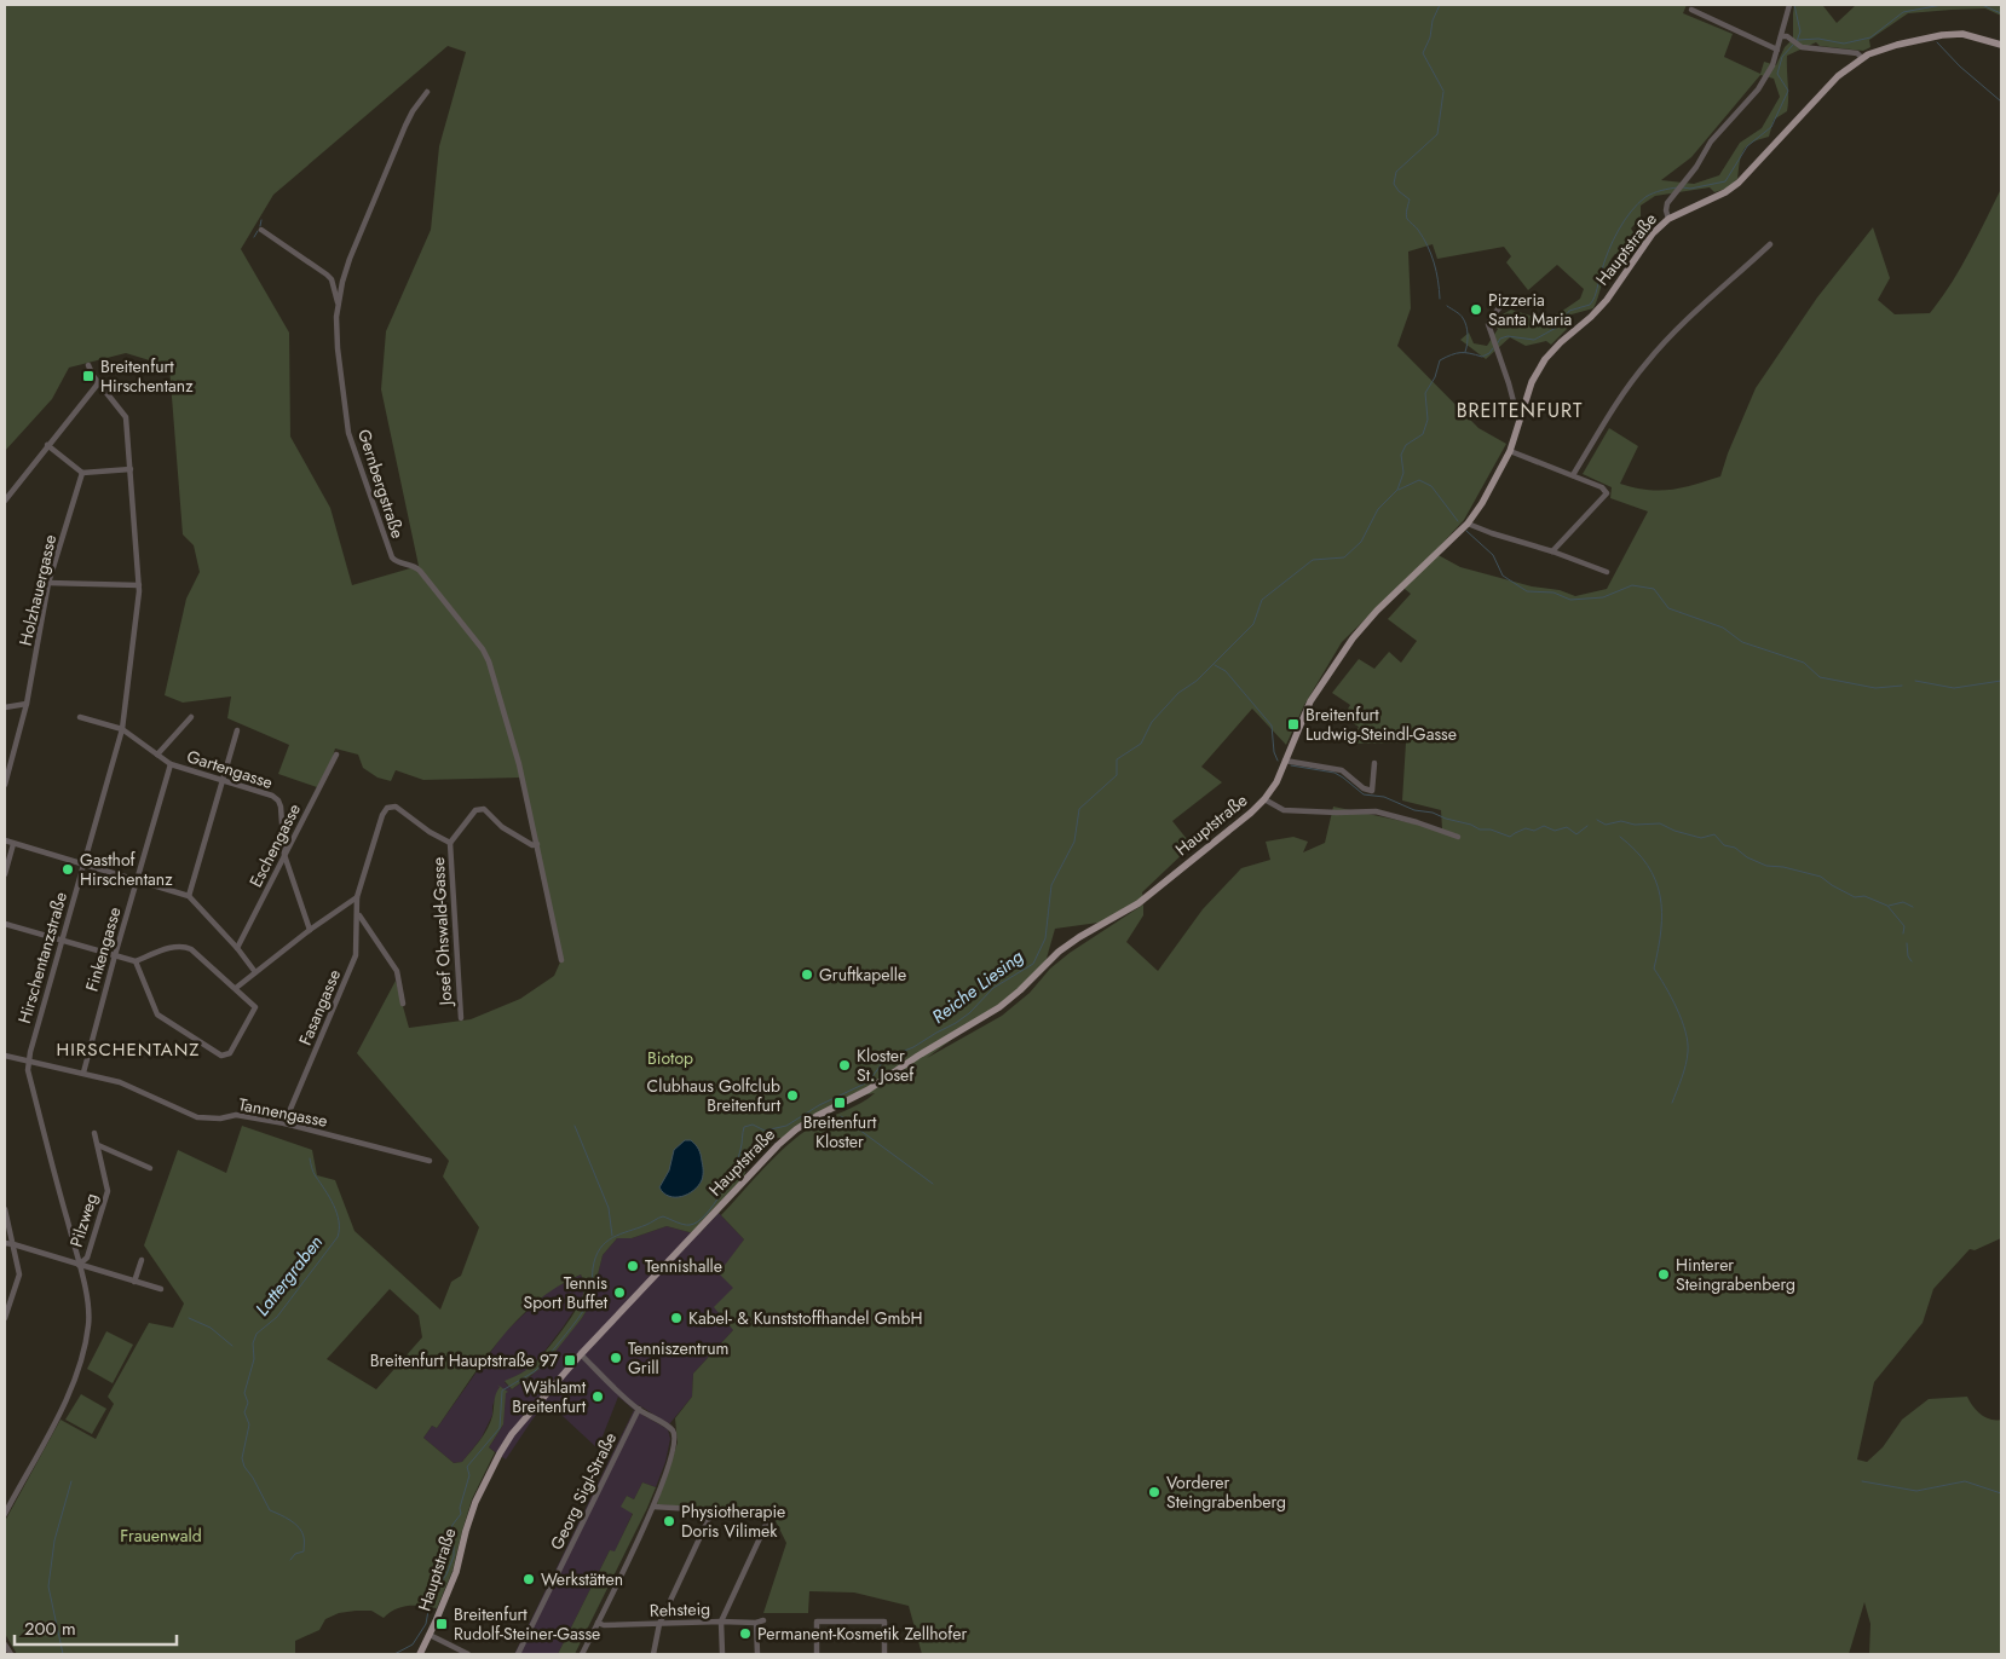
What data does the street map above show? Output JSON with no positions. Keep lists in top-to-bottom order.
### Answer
{
  "streets": {
    "main road": ["Hauptstraße"],
    "street": [
      "Gernbergstraße",
      "Holzhauergasse",
      "Gartengasse",
      "Eschengasse",
      "Josef Ohswald-Gasse",
      "Finkengasse",
      "Hirschentanzstraße",
      "Fasangasse",
      "Tannengasse",
      "Pilzweg",
      "Georg Sigl-Straße",
      "Rehsteig"
    ]
  },
  "crossings": [
    ["Gartengasse", "Eschengasse"],
    ["Gartengasse", "Finkengasse"],
    ["Gartengasse", "Hirschentanzstraße"],
    ["Finkengasse", "Tannengasse"],
    ["Hirschentanzstraße", "Tannengasse"],
    ["Hirschentanzstraße", "Pilzweg"],
    ["Fasangasse", "Tannengasse"]
  ],
  "districts": ["BREITENFURT", "HIRSCHENTANZ"],
  "water": ["Reiche Liesing", "Lattergraben"],
  "parks": ["Biotop", "Frauenwald"],
  "places": {
    "other": [
      "Pizzeria Santa Maria",
      "Gasthof Hirschentanz",
      "Gruftkapelle",
      "Kloster St. Josef",
      "Clubhaus Golfclub Breitenfurt",
      "Tennishalle",
      "Hinterer Steingrabenberg",
      "Tennis Sport Buffet",
      "Kabel- & Kunststoffhandel GmbH",
      "Tenniszentrum Grill",
      "Wählamt Breitenfurt",
      "Vorderer Steingrabenberg",
      "Physiotherapie Doris Vilimek",
      "Werkstätten",
      "Permanent-Kosmetik Zellhofer"
    ],
    "transit": [
      "Breitenfurt Hirschentanz",
      "Breitenfurt Ludwig-Steindl-Gasse",
      "Breitenfurt Kloster",
      "Breitenfurt Hauptstraße 97",
      "Breitenfurt Rudolf-Steiner-Gasse"
    ]
  },
  "scale_bar": "200 m"
}
